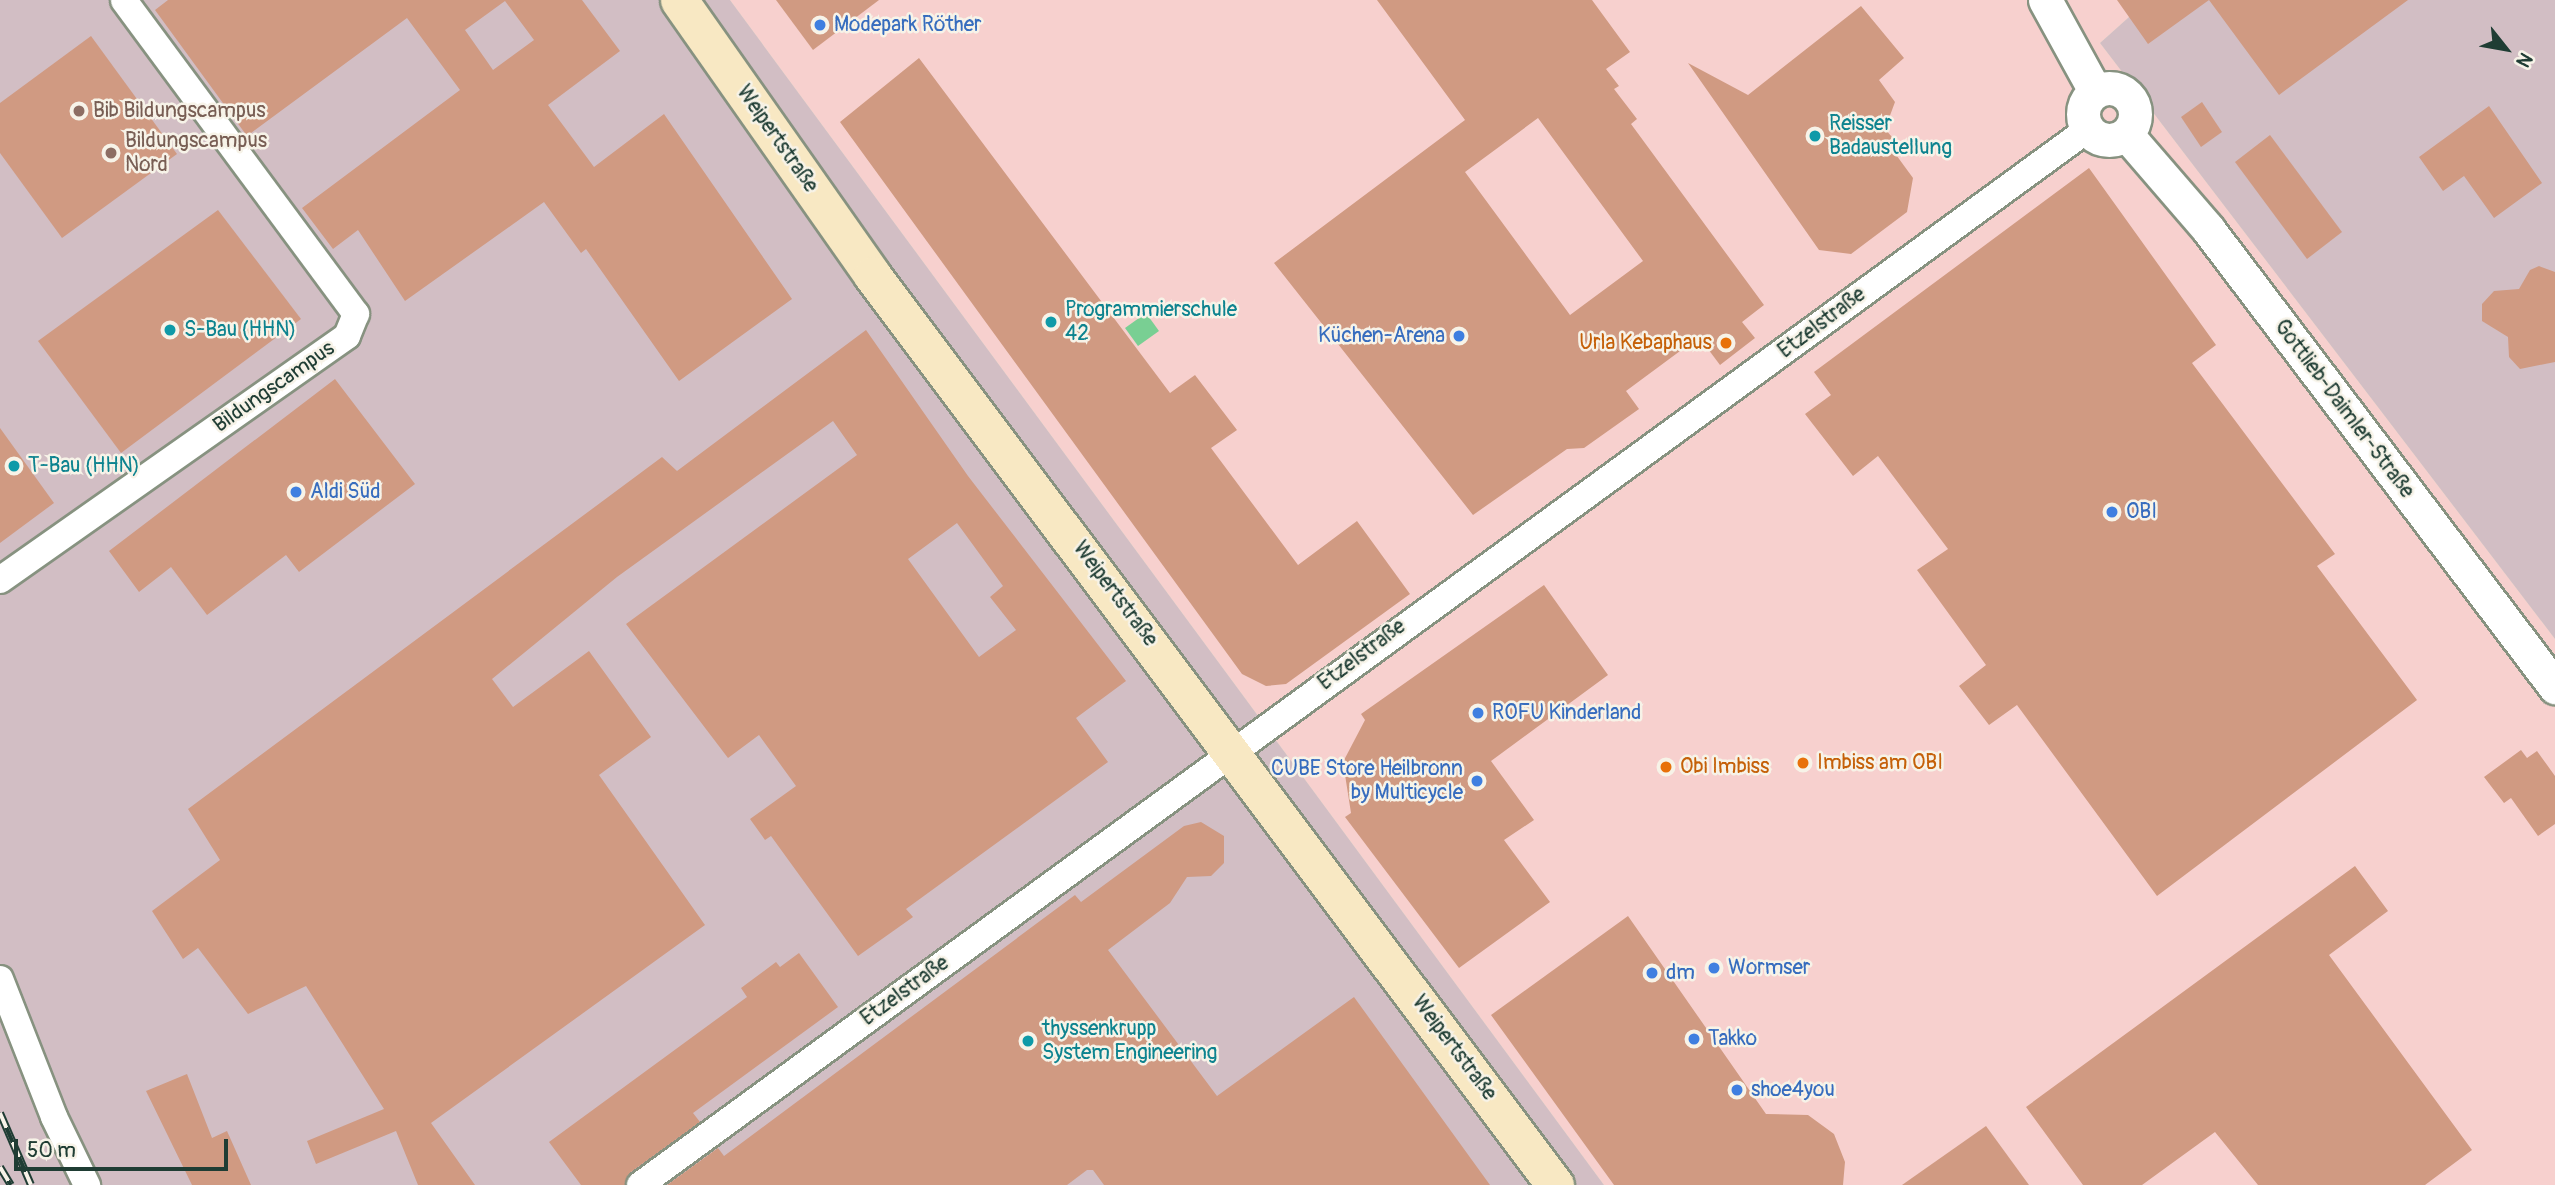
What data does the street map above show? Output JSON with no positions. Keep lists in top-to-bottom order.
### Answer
{
  "streets": {
    "main road": ["Weipertstraße"],
    "street": ["Etzelstraße", "Bildungscampus", "Gottlieb-Daimler-Straße"]
  },
  "crossings": [
    ["Weipertstraße", "Etzelstraße"],
    ["Etzelstraße", "Gottlieb-Daimler-Straße"]
  ],
  "places": [
    "Modepark Röther",
    "Bib Bildungscampus",
    "Reisser Badaustellung",
    "Bildungscampus Nord",
    "Programmierschule 42",
    "S-Bau (HHN)",
    "Küchen-Arena",
    "Urla Kebaphaus",
    "T-Bau (HHN)",
    "Aldi Süd",
    "OBI",
    "ROFU Kinderland",
    "Imbiss am OBI",
    "Obi Imbiss",
    "CUBE Store Heilbronn by Multicycle",
    "Wormser",
    "dm",
    "Takko",
    "thyssenkrupp System Engineering",
    "shoe4you"
  ],
  "scale_bar": "50 m",
  "north": "bottom right"
}
